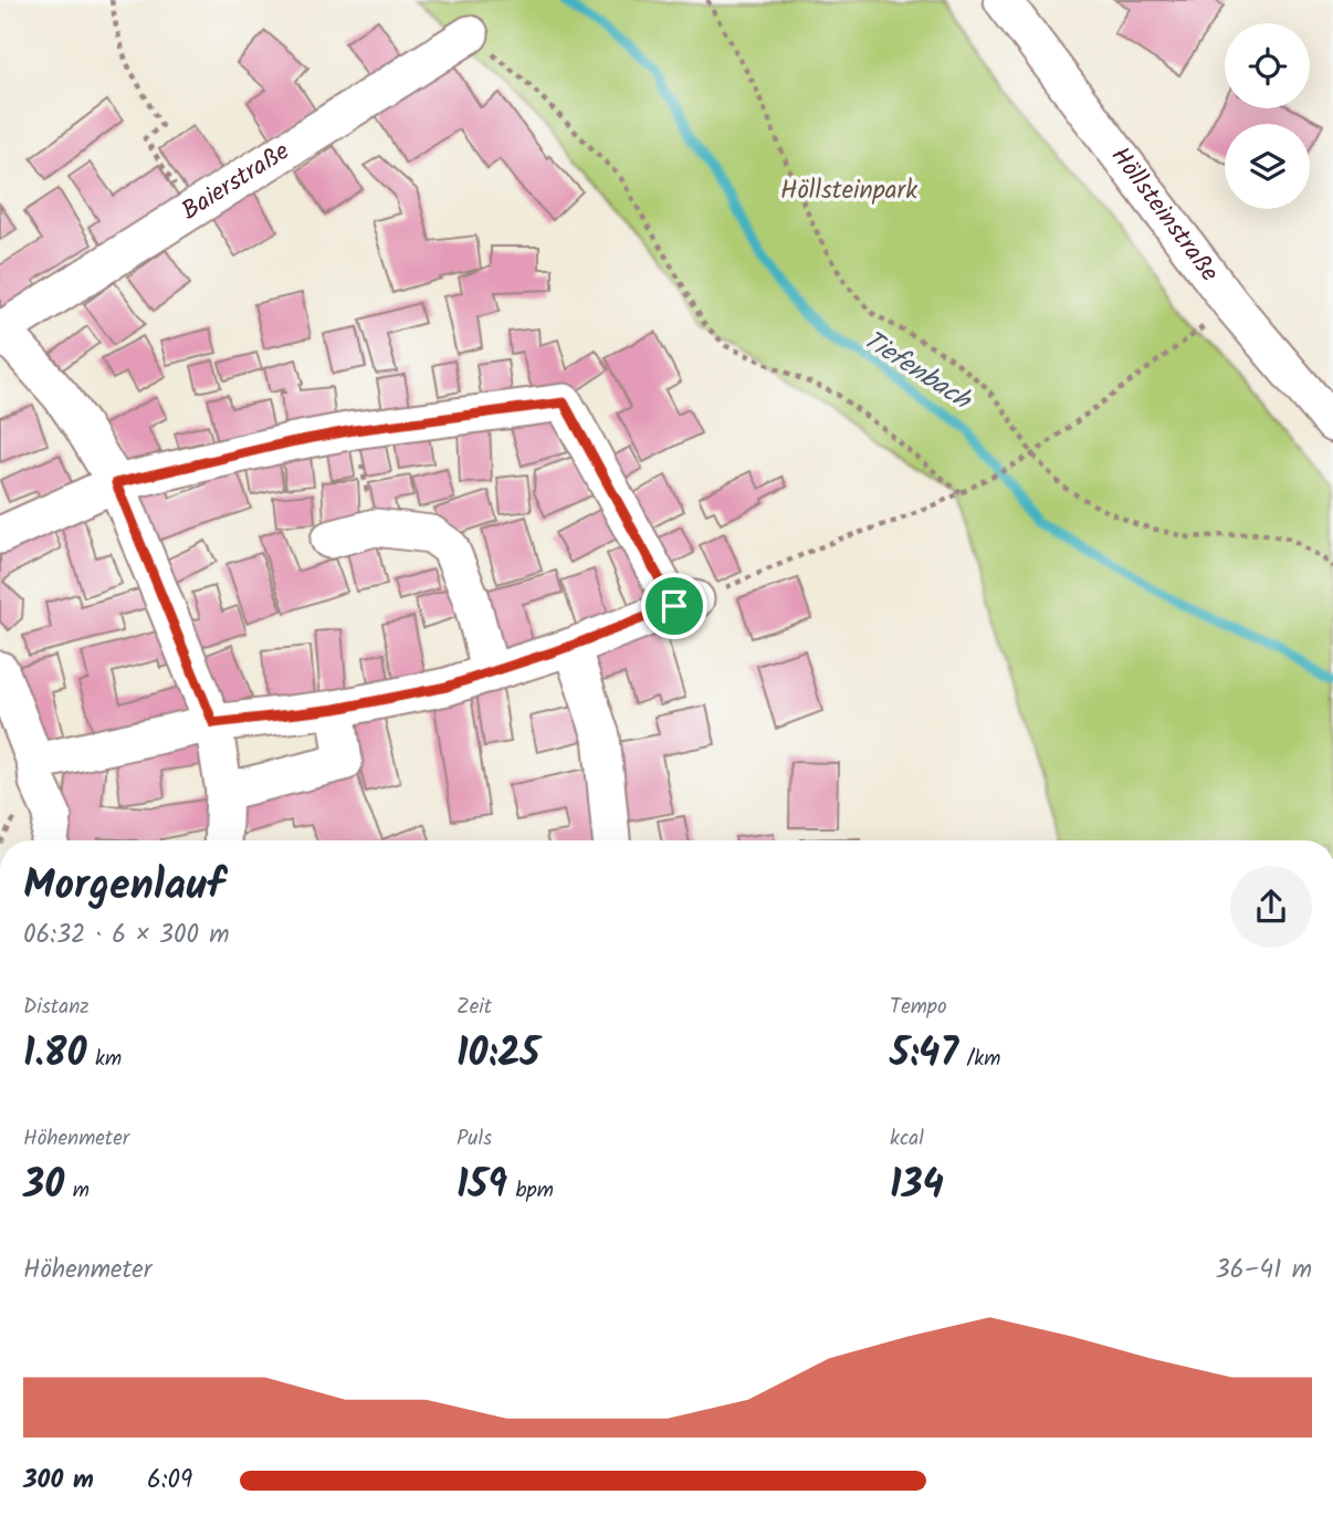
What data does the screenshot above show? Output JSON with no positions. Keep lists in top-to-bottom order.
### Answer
{
  "streets": {
    "street": ["Baierstraße", "Höllsteinstraße"]
  },
  "water": ["Tiefenbach"],
  "parks": ["Höllsteinpark"],
  "page": {
    "heading": ["Morgenlauf", "06:32 · 6 × 300 m"],
    "stats": [
      ["Distanz", "1.80 km"],
      ["Zeit", "10:25"],
      ["Tempo", "5:47 /km"],
      ["Höhenmeter", "30 m"],
      ["Puls", "159 bpm"],
      ["kcal", "134"]
    ],
    "chart": ["Höhenmeter", "36–41 m"],
    "list": [
      {
        "name": "300 m",
        "note": "6:09"
      }
    ]
  }
}
